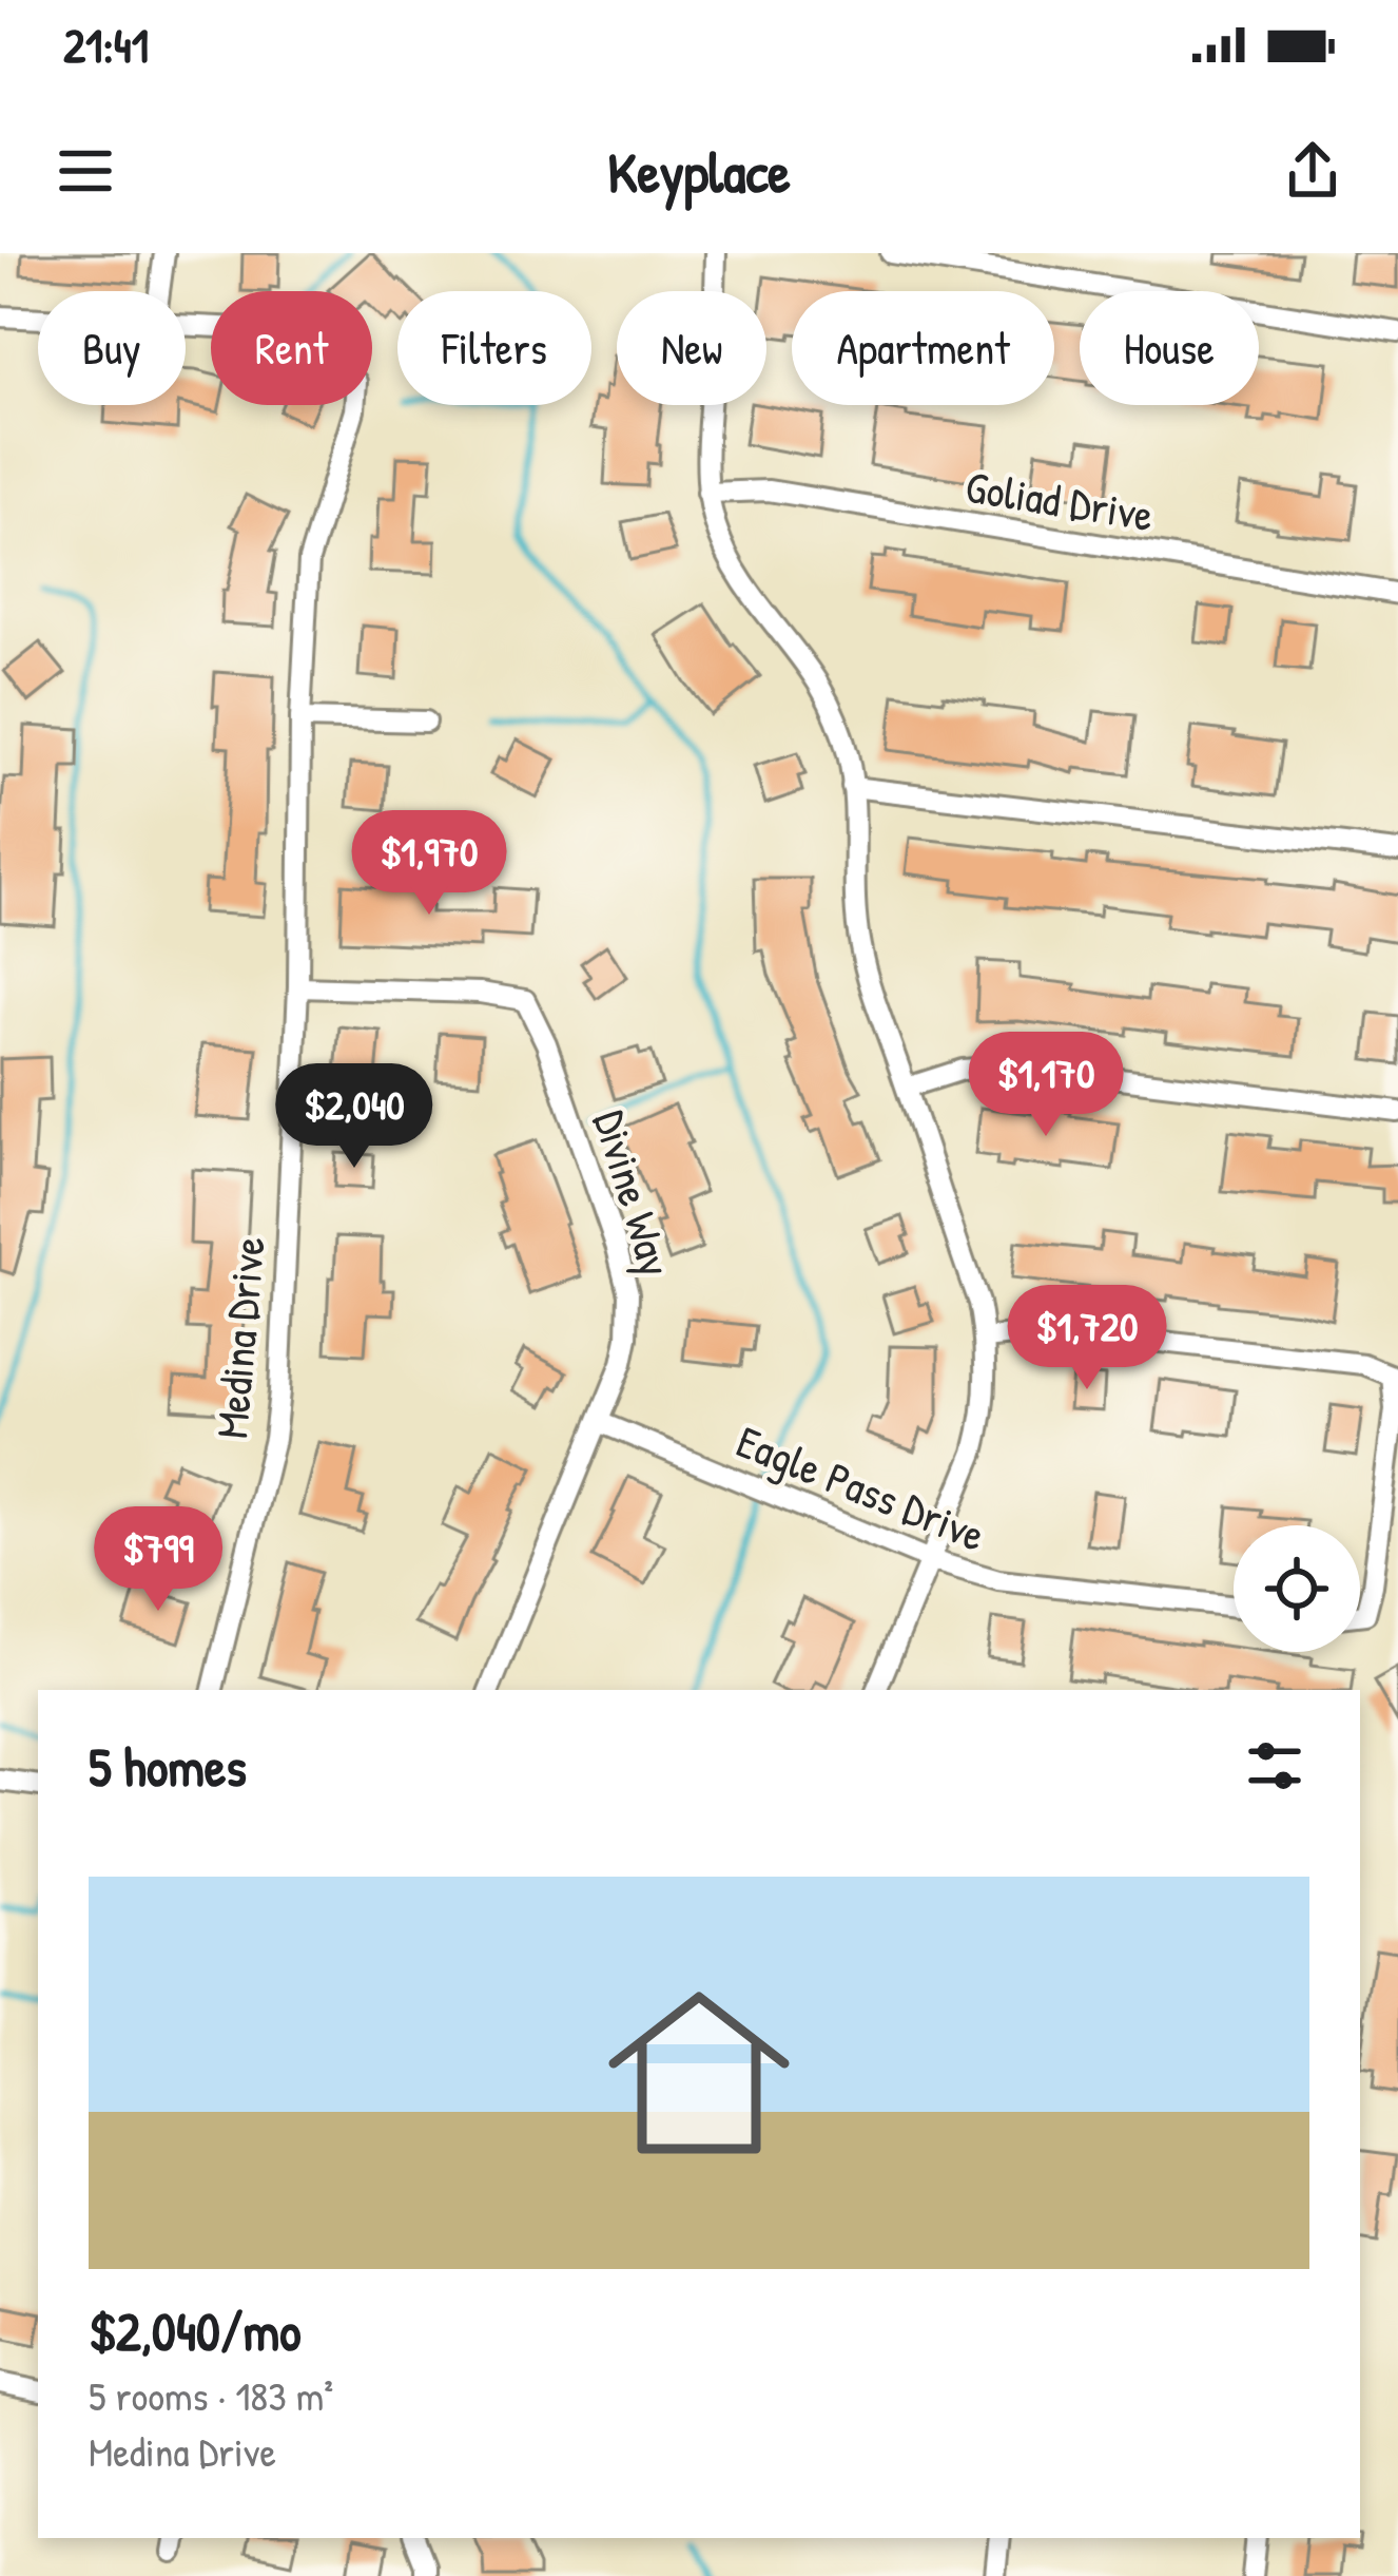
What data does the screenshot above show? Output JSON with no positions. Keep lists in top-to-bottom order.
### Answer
{
  "streets": {
    "street": [
      "Goliad Drive",
      "Divine Way",
      "Medina Drive",
      "Eagle Pass Drive"
    ]
  },
  "crossings": [
    ["Divine Way", "Medina Drive"],
    ["Divine Way", "Eagle Pass Drive"]
  ],
  "page": {
    "status": "21:41",
    "header": "Keyplace",
    "chip": [
      "Buy",
      "Rent",
      "Filters",
      "New",
      "Apartment",
      "House"
    ],
    "price": [
      "$1,970",
      "$1,170",
      "$2,040",
      "$1,720",
      "$799"
    ],
    "heading": "5 homes",
    "list": [
      {
        "name": "$2,040/mo",
        "note": "5 rooms · 183 m² · Medina Drive"
      }
    ]
  }
}
